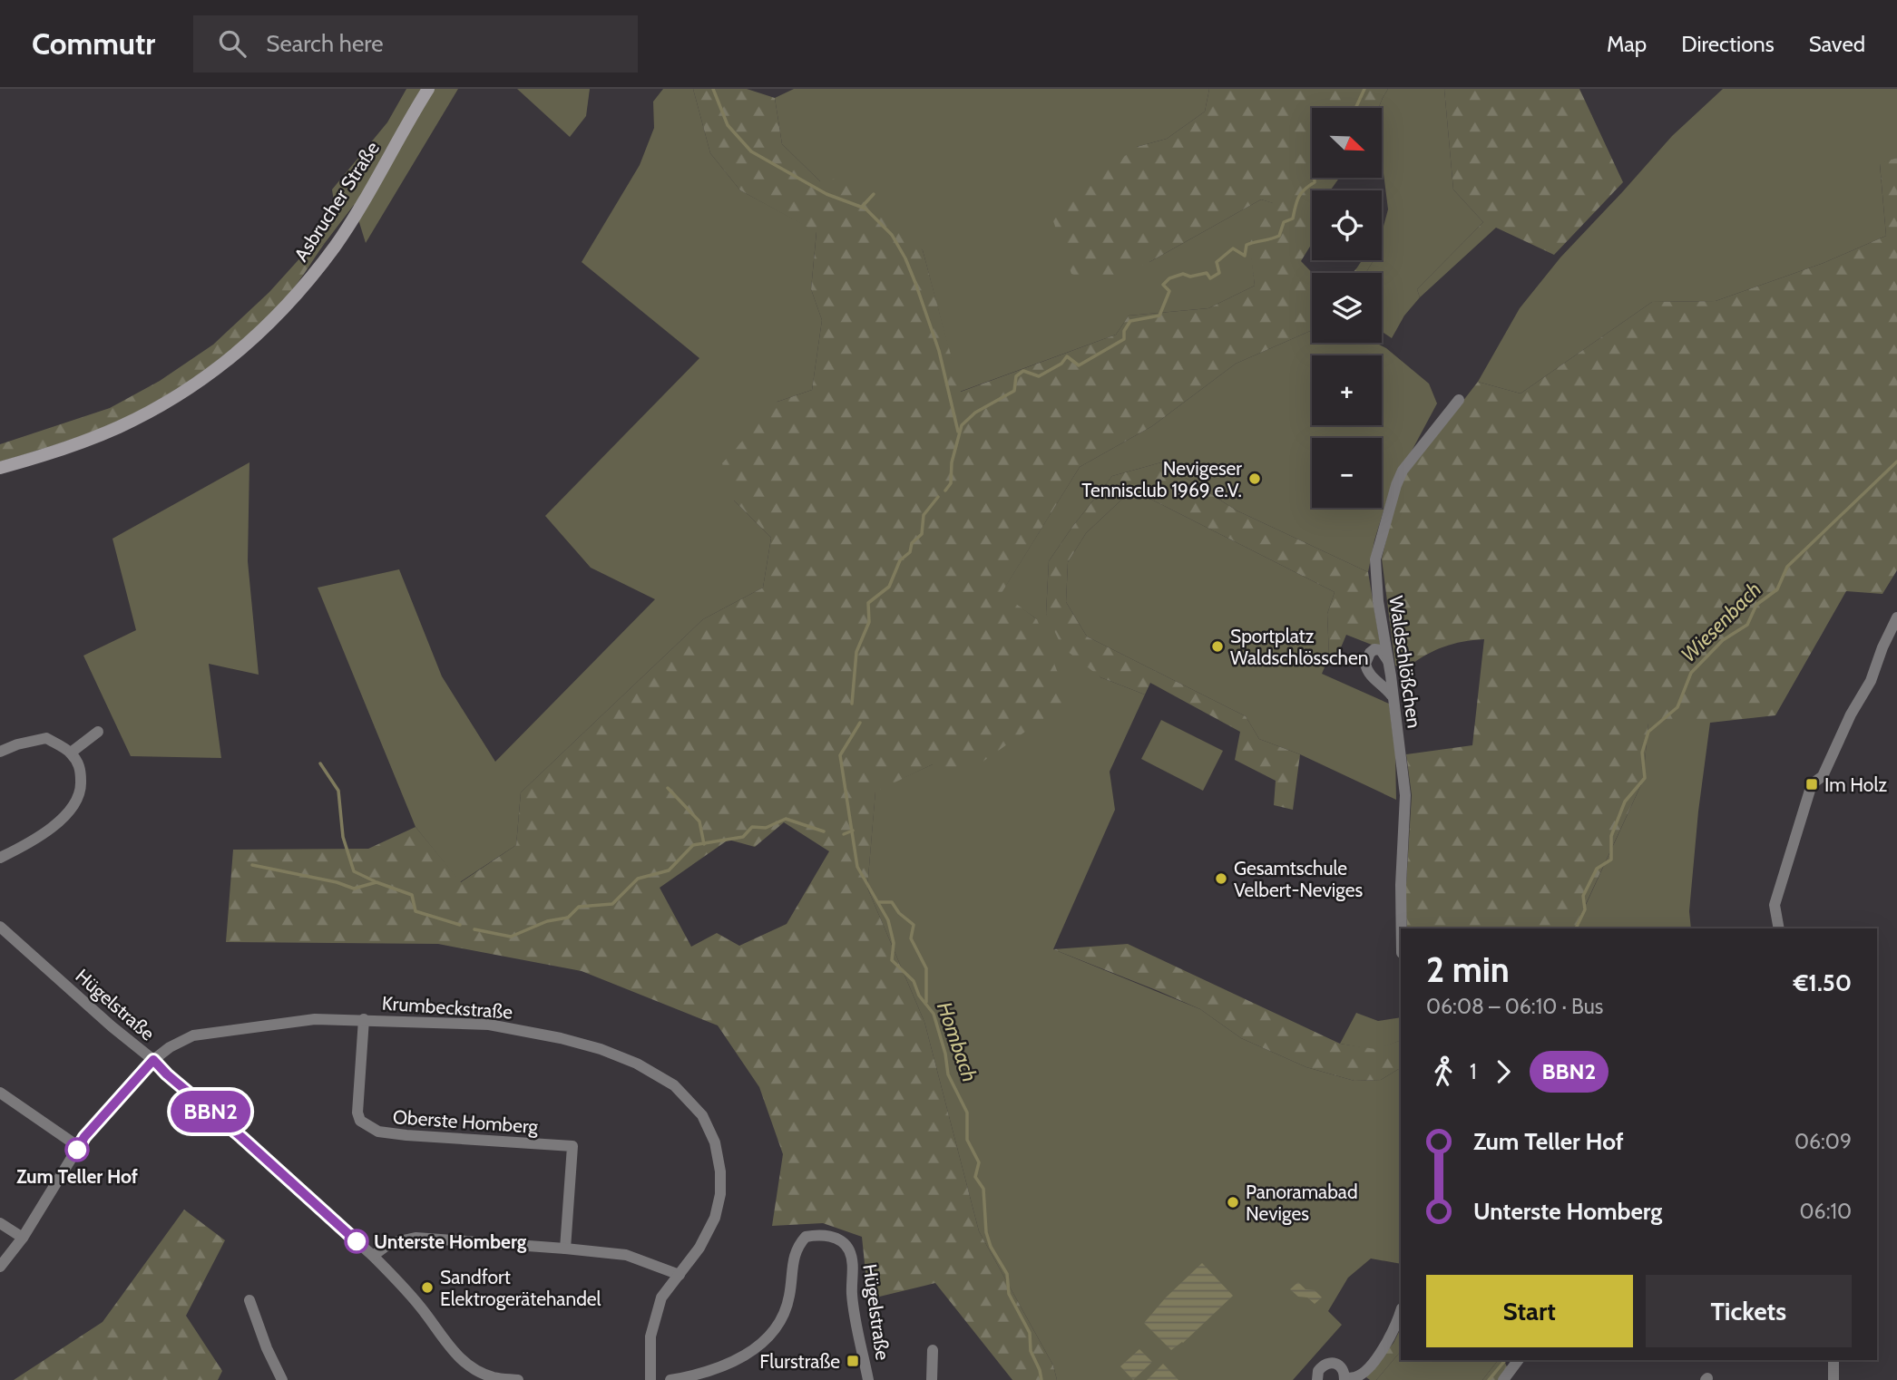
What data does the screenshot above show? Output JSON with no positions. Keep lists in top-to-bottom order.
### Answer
{
  "streets": {
    "main road": ["Asbrucher Straße"],
    "street": [
      "Waldschlößchen",
      "Hügelstraße",
      "Krumbeckstraße",
      "Oberste Homberg"
    ]
  },
  "crossings": [
    ["Hügelstraße", "Krumbeckstraße"],
    ["Krumbeckstraße", "Oberste Homberg"]
  ],
  "water": ["Wiesenbach", "Hombach"],
  "places": {
    "other": [
      "Nevigeser Tennisclub 1969 e.V.",
      "Sportplatz Waldschlösschen",
      "Gesamtschule Velbert-Neviges",
      "Zum Teller Hof",
      "Panoramabad Neviges",
      "Unterste Homberg",
      "Sandfort Elektrogerätehandel"
    ],
    "transit": ["Im Holz", "Flurstraße"]
  },
  "lines": ["bus line BBN2"],
  "north": "bottom right",
  "page": {
    "header": "Commutr",
    "search": "Search here",
    "nav": ["Map", "Directions", "Saved"],
    "on_map": "BBN2",
    "map_buttons": ["+", "−"],
    "heading": ["2 min", "06:08 – 06:10 · Bus", "€1.50"],
    "legs": ["1", "BBN2"],
    "list": [
      {
        "name": "Zum Teller Hof",
        "value": "06:09"
      },
      {
        "name": "Unterste Homberg",
        "value": "06:10"
      }
    ],
    "buttons": ["Start", "Tickets"]
  }
}
